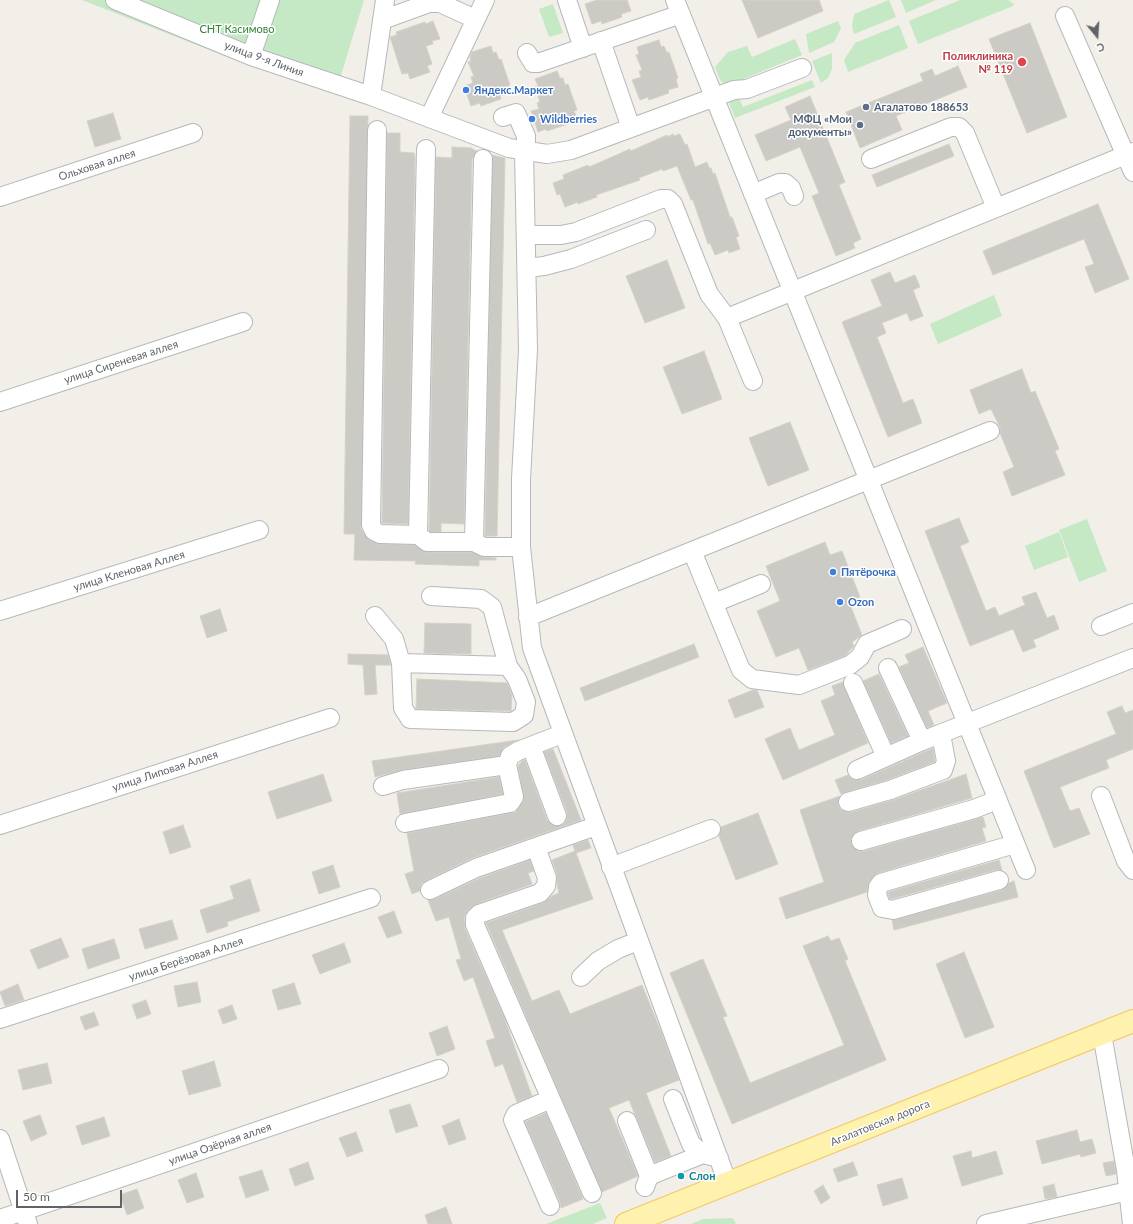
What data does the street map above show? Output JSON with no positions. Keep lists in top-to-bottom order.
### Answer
{
  "streets": {
    "main road": ["Агалатовская дорога"],
    "street": [
      "улица 9-я Линия",
      "Ольховая аллея",
      "улица Сиреневая аллея",
      "улица Кленовая Аллея",
      "улица Липовая Аллея",
      "улица Берёзовая Аллея",
      "улица Озёрная аллея"
    ]
  },
  "parks": ["СНТ Касимово"],
  "places": [
    "Поликлиника № 119",
    "Яндекс.Маркет",
    "Агалатово 188653",
    "Wildberries",
    "МФЦ «Мои документы»",
    "Пятёрочка",
    "Ozon",
    "Слон"
  ],
  "scale_bar": "50 m",
  "north": "bottom"
}
